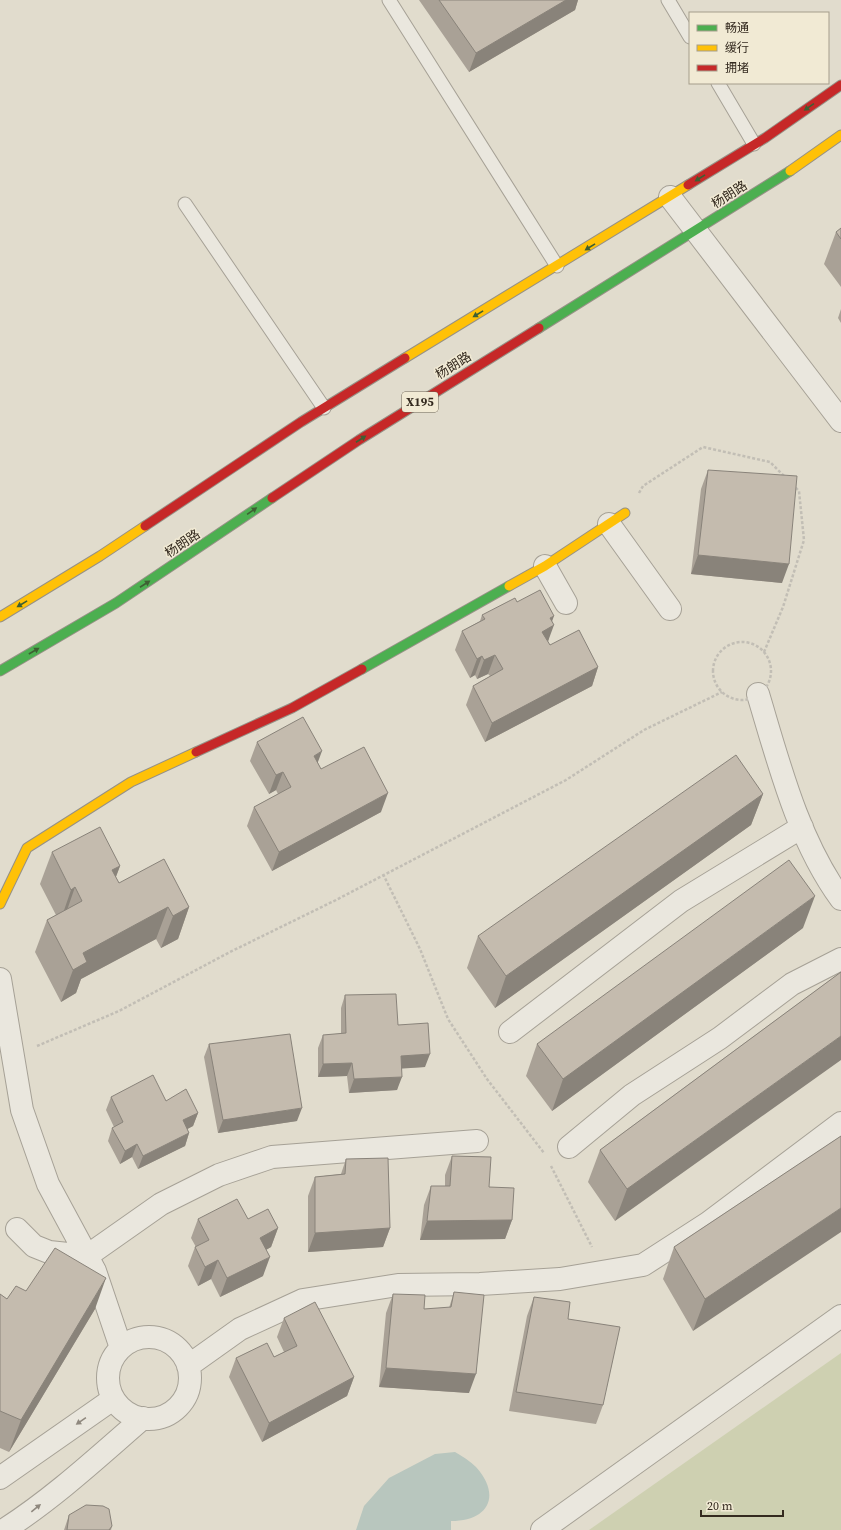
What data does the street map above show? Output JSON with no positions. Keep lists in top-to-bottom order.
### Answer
{
  "streets": {
    "main road": ["杨朗路", "X195"]
  },
  "legend": ["畅通", "缓行", "拥堵"],
  "scale_bar": "20 m"
}
